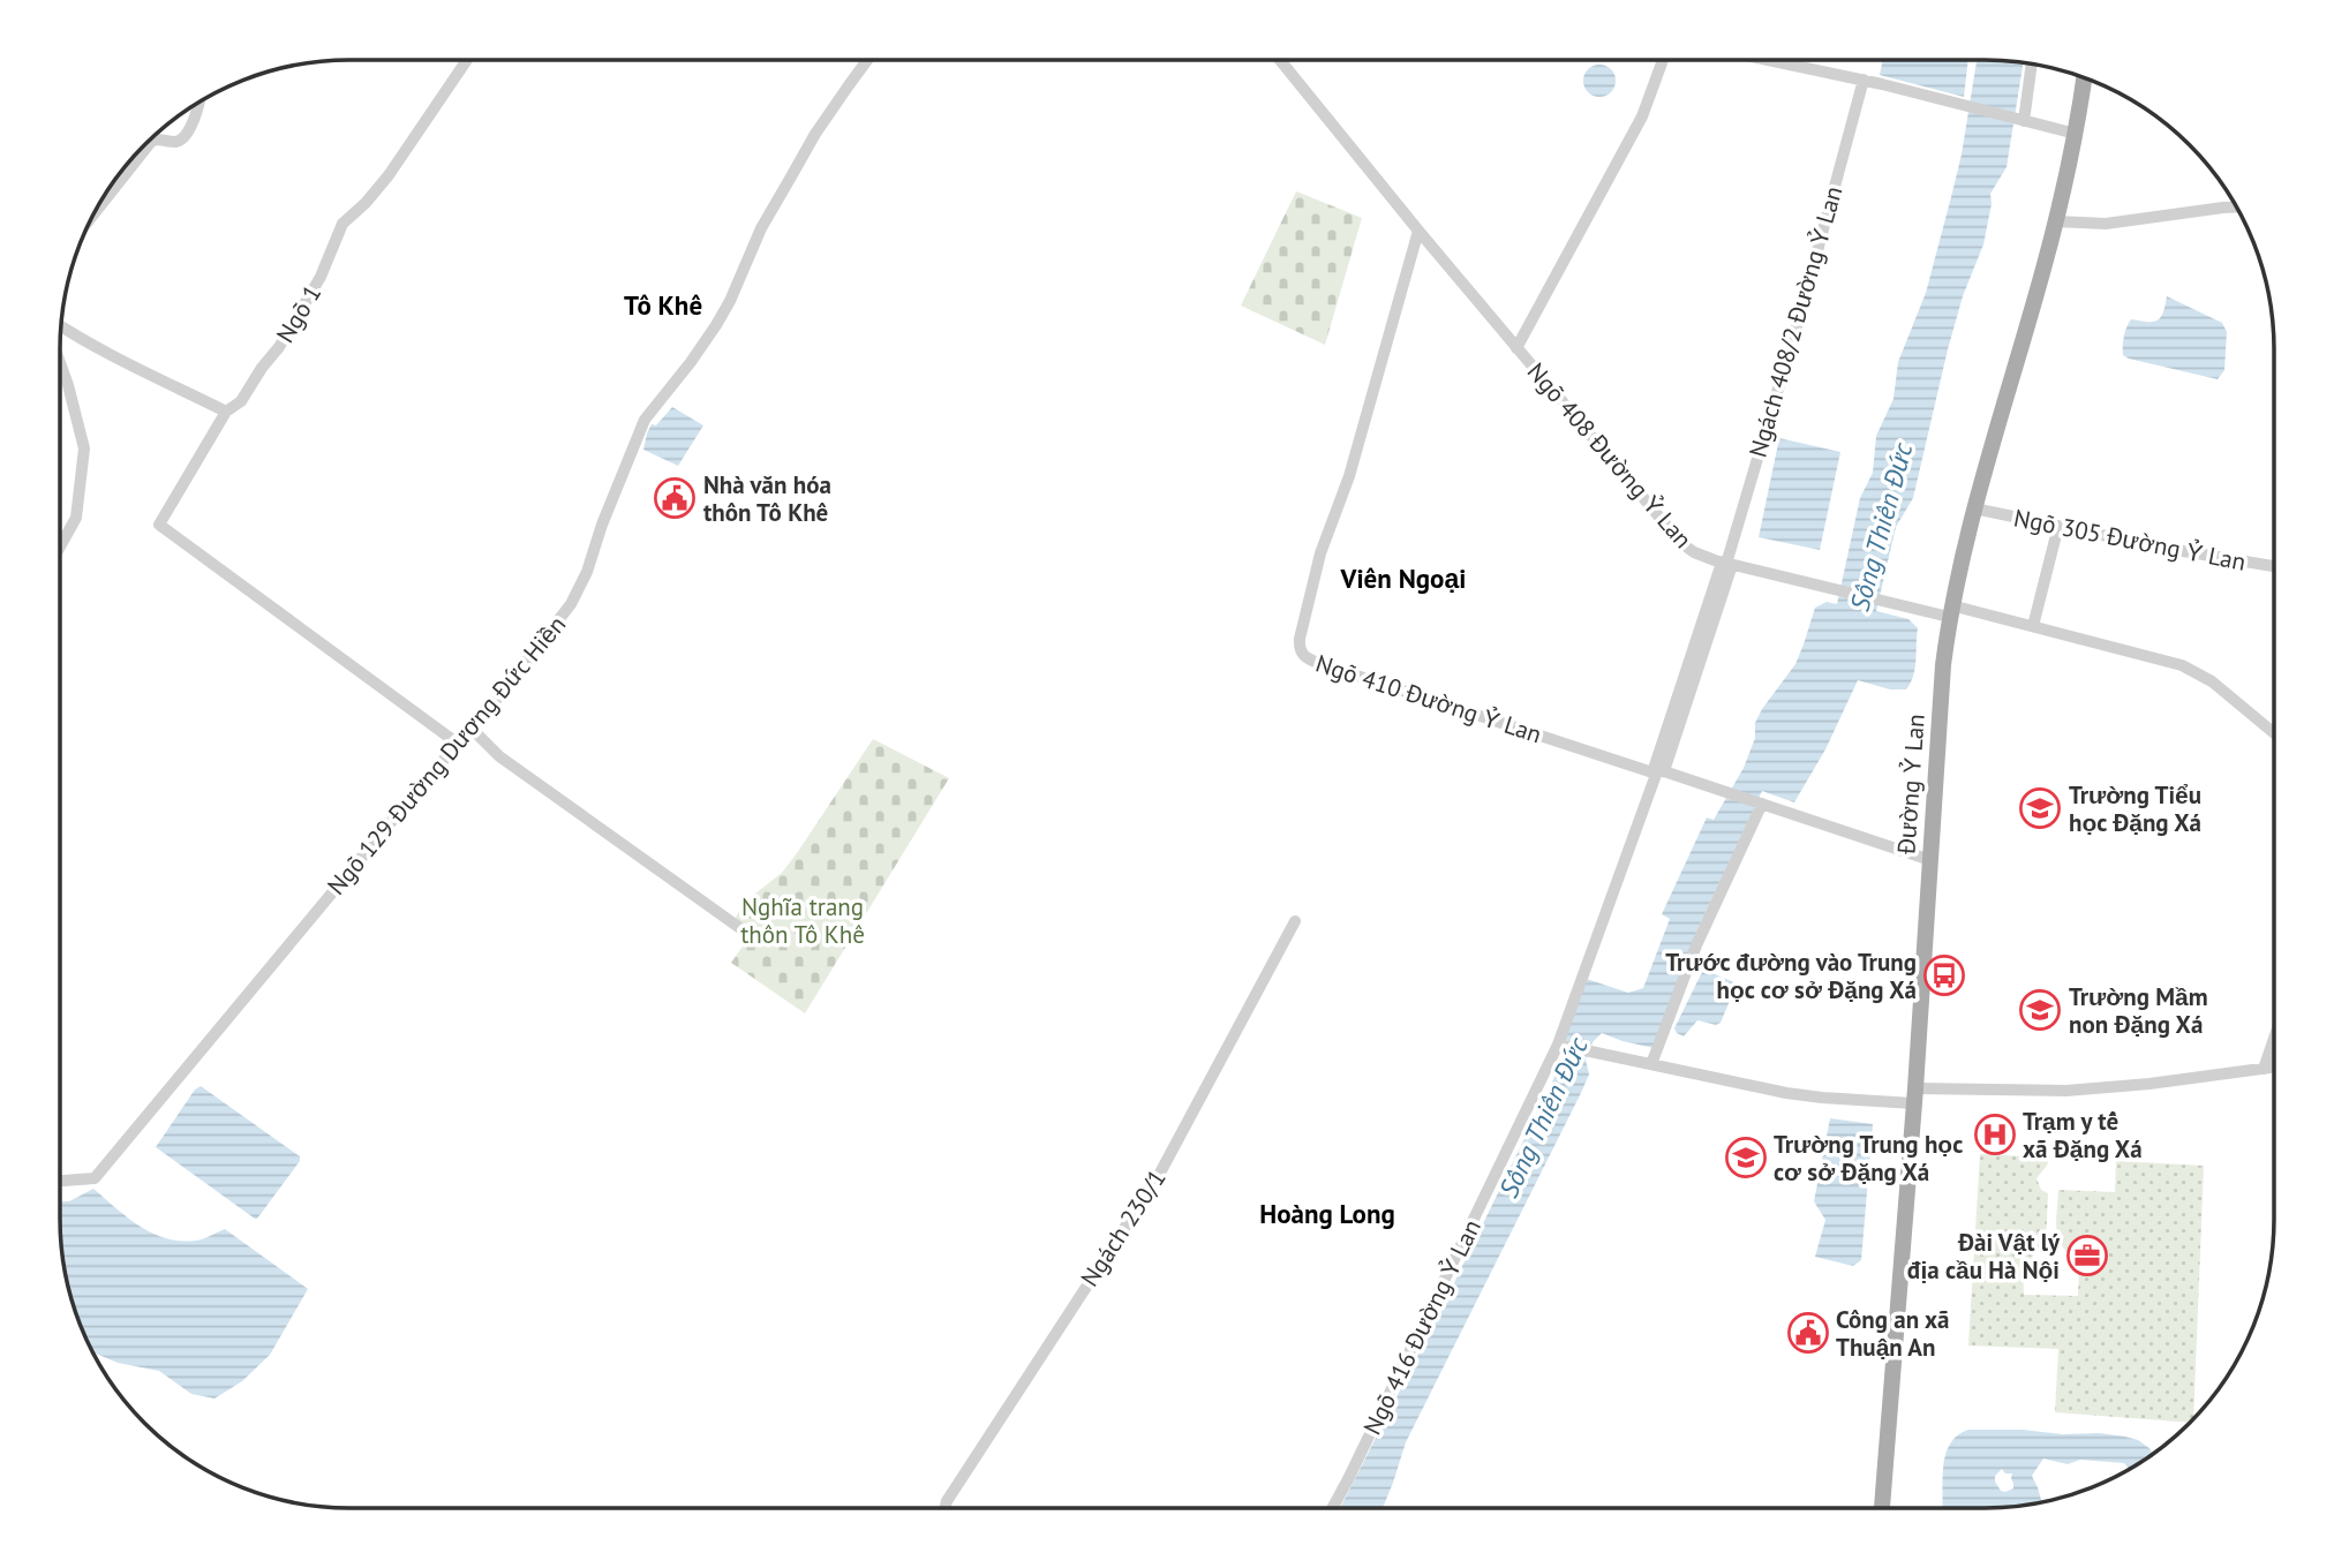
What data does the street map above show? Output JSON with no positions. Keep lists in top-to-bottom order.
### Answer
{
  "streets": {
    "main road": ["Đường Ỷ Lan"],
    "street": [
      "Ngõ 1",
      "Ngách 408/2 Đường Ỷ Lan",
      "Ngõ 408 Đường Ỷ Lan",
      "Ngõ 305 Đường Ỷ Lan",
      "Ngõ 410 Đường Ỷ Lan",
      "Ngõ 129 Đường Dương Đức Hiền",
      "Ngách 230/1",
      "Ngõ 416 Đường Ỷ Lan"
    ]
  },
  "crossings": [
    ["Ngõ 1", "Ngõ 129 Đường Dương Đức Hiền"],
    ["Ngách 408/2 Đường Ỷ Lan", "Ngõ 408 Đường Ỷ Lan"],
    ["Ngách 408/2 Đường Ỷ Lan", "Ngõ 416 Đường Ỷ Lan"],
    ["Ngõ 408 Đường Ỷ Lan", "Ngõ 410 Đường Ỷ Lan"],
    ["Ngõ 408 Đường Ỷ Lan", "Đường Ỷ Lan"],
    ["Ngõ 305 Đường Ỷ Lan", "Đường Ỷ Lan"],
    ["Ngõ 410 Đường Ỷ Lan", "Đường Ỷ Lan"],
    ["Ngõ 410 Đường Ỷ Lan", "Ngõ 416 Đường Ỷ Lan"]
  ],
  "districts": ["Tô Khê", "Viên Ngoại", "Hoàng Long"],
  "water": ["Sông Thiên Đức"],
  "parks": ["Nghĩa trang thôn Tô Khê"],
  "places": {
    "public building": ["Nhà văn hóa thôn Tô Khê", "Công an xã Thuận An"],
    "school or university": ["Trường Tiểu học Đặng Xá", "Trường Mầm non Đặng Xá", "Trường Trung học cơ sở Đặng Xá"],
    "bus stop": ["Trước đường vào Trung học cơ sở Đặng Xá"],
    "hospital": ["Trạm y tế xã Đặng Xá"],
    "office": ["Đài Vật lý địa cầu Hà Nội"]
  }
}
